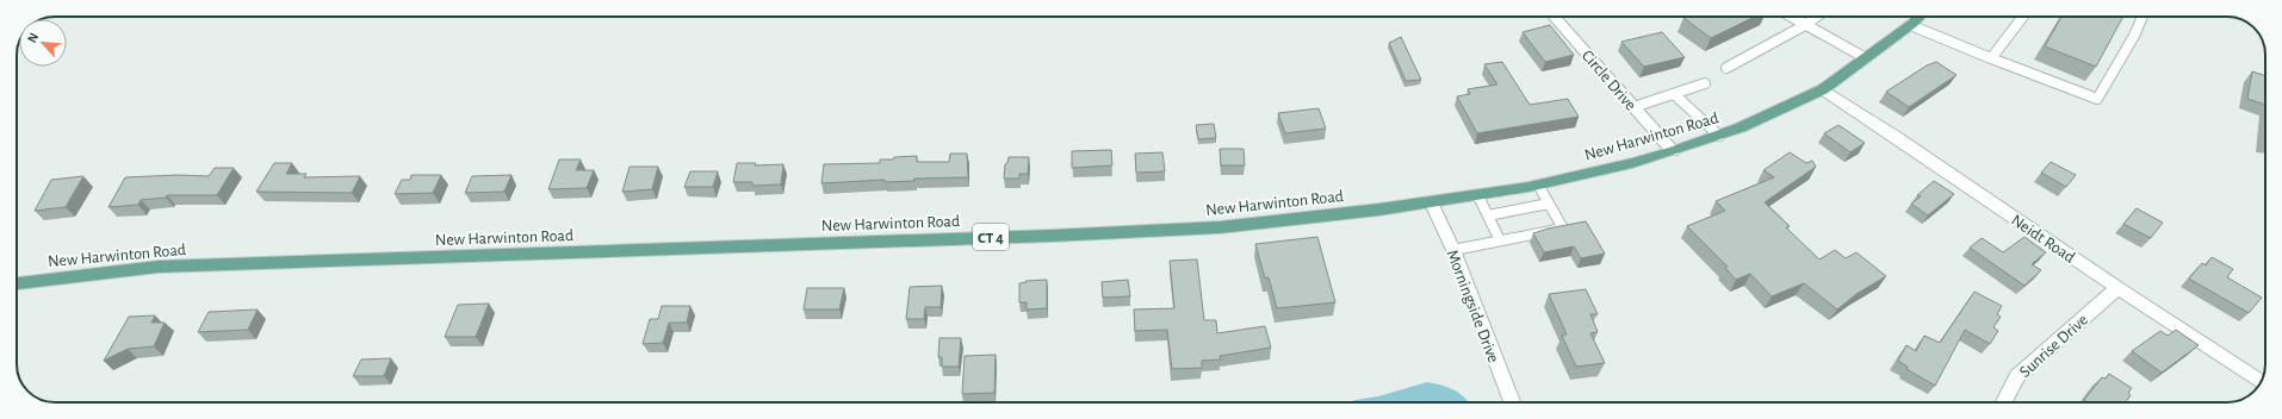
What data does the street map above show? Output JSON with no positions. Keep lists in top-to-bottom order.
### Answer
{
  "streets": {
    "main road": ["New Harwinton Road", "CT 4"],
    "street": [
      "Circle Drive",
      "Neidt Road",
      "Morningside Drive",
      "Sunrise Drive"
    ]
  },
  "crossings": [
    ["Circle Drive", "New Harwinton Road"],
    ["New Harwinton Road", "Neidt Road"],
    ["New Harwinton Road", "Morningside Drive"],
    ["Neidt Road", "Sunrise Drive"]
  ],
  "north": "top left"
}
